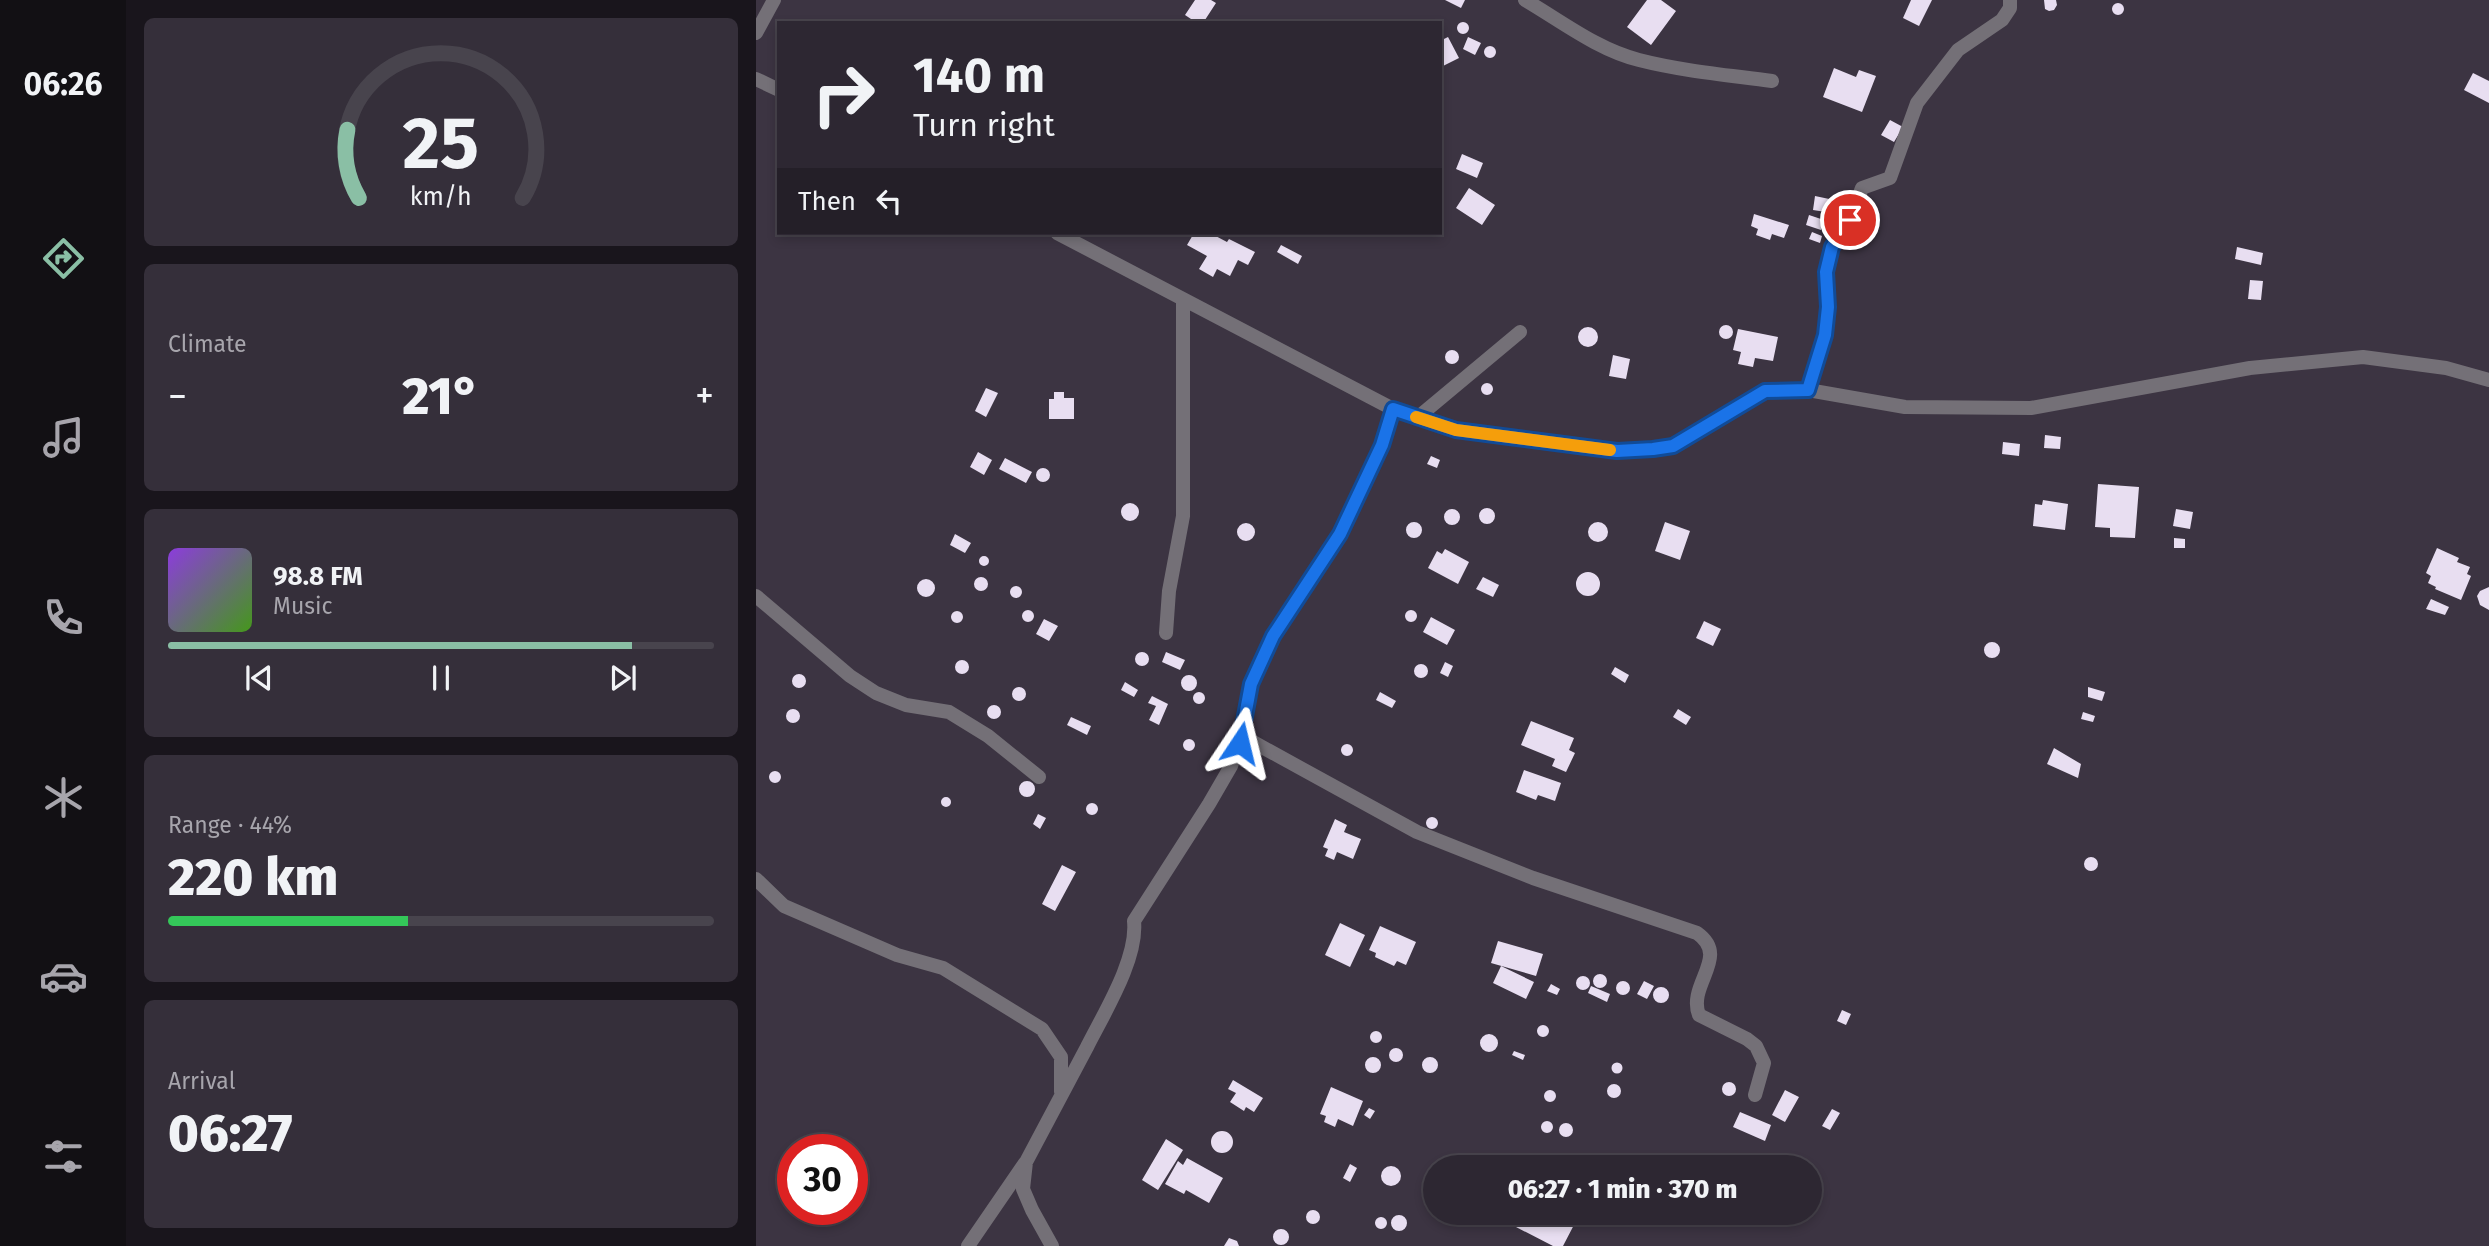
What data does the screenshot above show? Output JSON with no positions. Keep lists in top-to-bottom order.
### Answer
{
  "page": {
    "tabs": "06:26",
    "turn": ["140 m", "Turn right"],
    "then": "Then",
    "tile": [
      "Climate",
      ["Range · 44%", "220 km"],
      ["Arrival", "06:27"]
    ],
    "heat": ["−", "21°", "+"],
    "song": ["98.8 FM", "Music"],
    "limit": "30",
    "trip": "06:27 · 1 min · 370 m",
    "gauge": ["25", "km/h"]
  }
}
